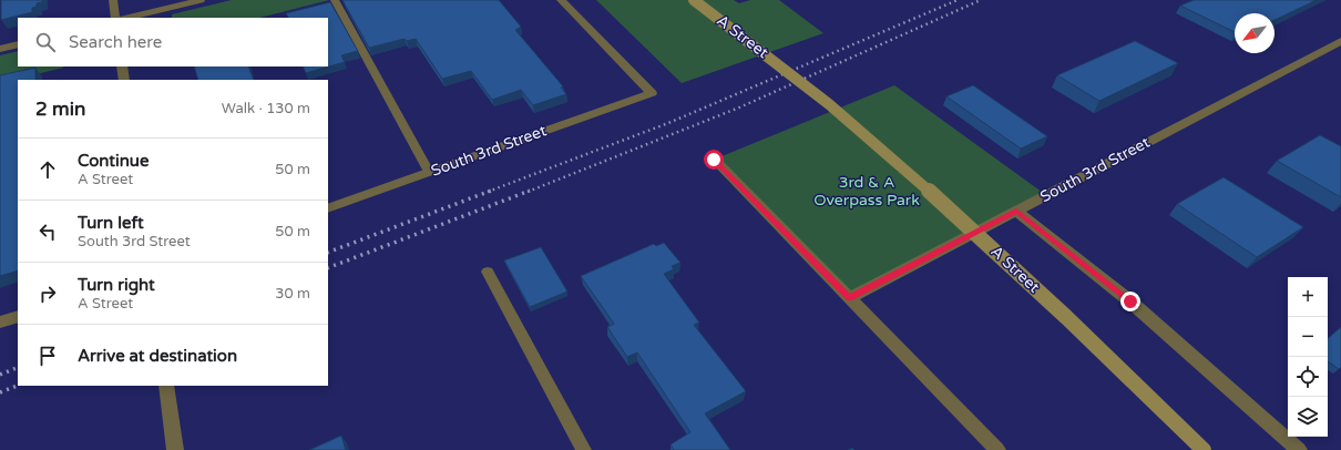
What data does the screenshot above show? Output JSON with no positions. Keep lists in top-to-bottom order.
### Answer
{
  "streets": {
    "main road": ["A Street"],
    "street": ["South 3rd Street"]
  },
  "parks": ["3rd & A Overpass Park"],
  "north": "bottom left",
  "page": {
    "search": "Search here",
    "heading": ["2 min", "Walk · 130 m"],
    "list": [
      ["Continue", "A Street", "50 m"],
      ["Turn left", "South 3rd Street", "50 m"],
      ["Turn right", "A Street", "30 m"],
      "Arrive at destination"
    ],
    "map_buttons": ["+", "−"]
  }
}
